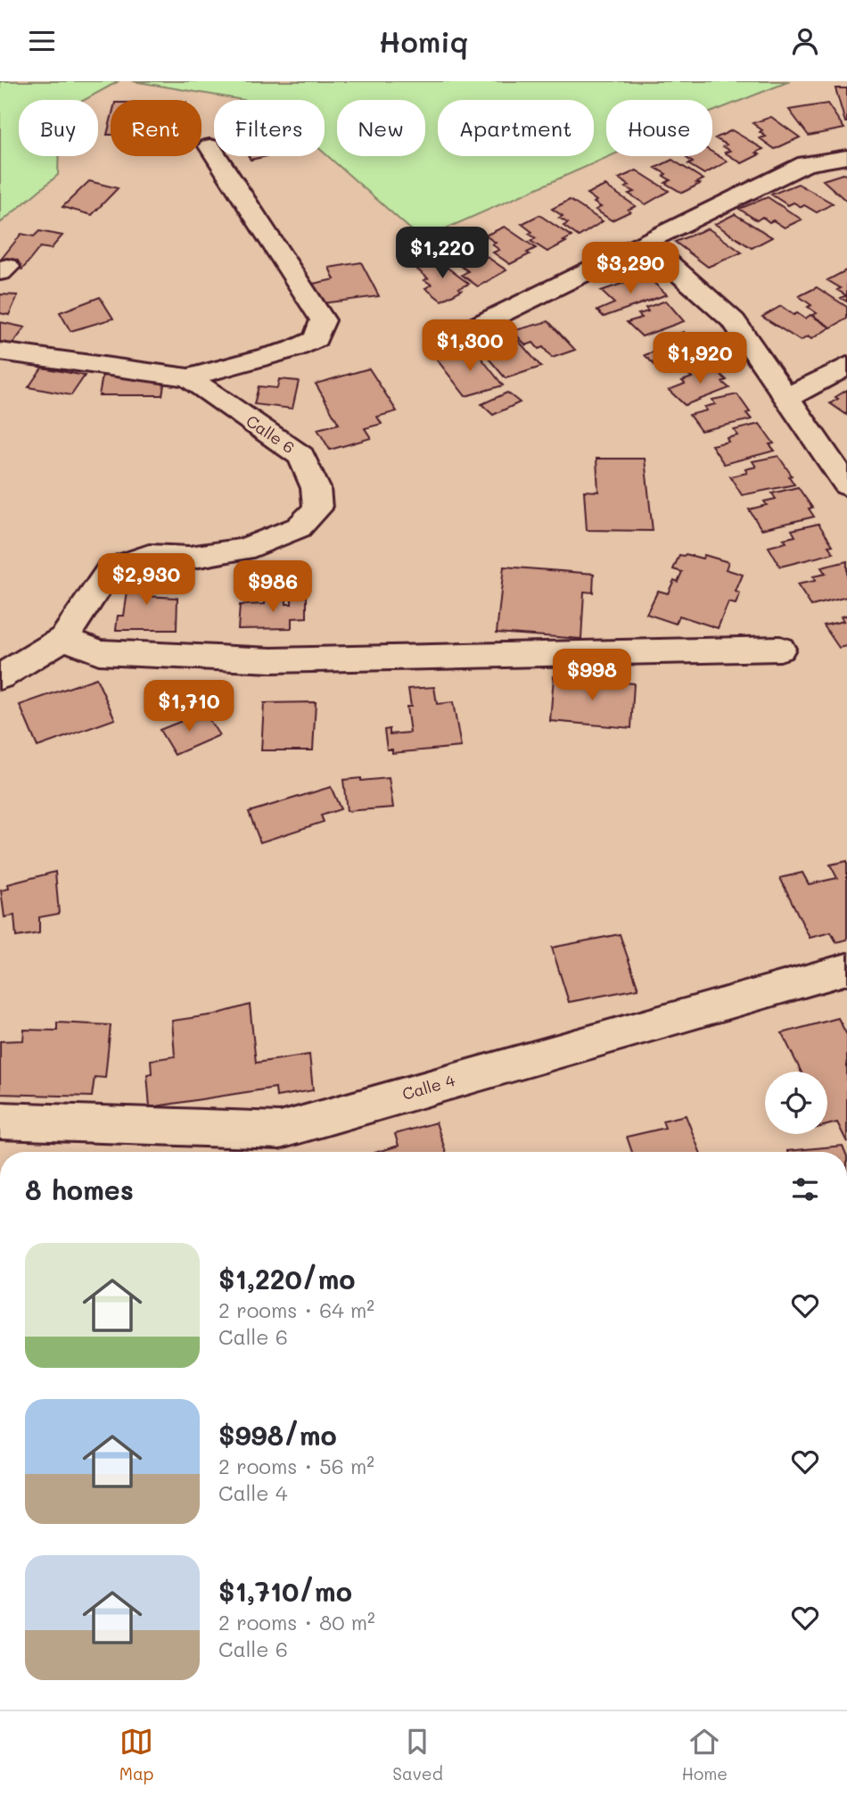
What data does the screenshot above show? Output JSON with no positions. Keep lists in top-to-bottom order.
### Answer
{
  "streets": {
    "street": ["Calle 6", "Calle 4"]
  },
  "page": {
    "header": "Homiq",
    "chip": [
      "Buy",
      "Rent",
      "Filters",
      "New",
      "Apartment",
      "House"
    ],
    "price": [
      "$1,220",
      "$3,290",
      "$1,300",
      "$1,920",
      "$2,930",
      "$986",
      "$998",
      "$1,710"
    ],
    "heading": "8 homes",
    "list": [
      {
        "name": "$1,220/mo",
        "note": "2 rooms · 64 m² · Calle 6"
      },
      {
        "name": "$998/mo",
        "note": "2 rooms · 56 m² · Calle 4"
      },
      {
        "name": "$1,710/mo",
        "note": "2 rooms · 80 m² · Calle 6"
      }
    ],
    "tabs": ["Map", "Saved", "Home"]
  }
}
